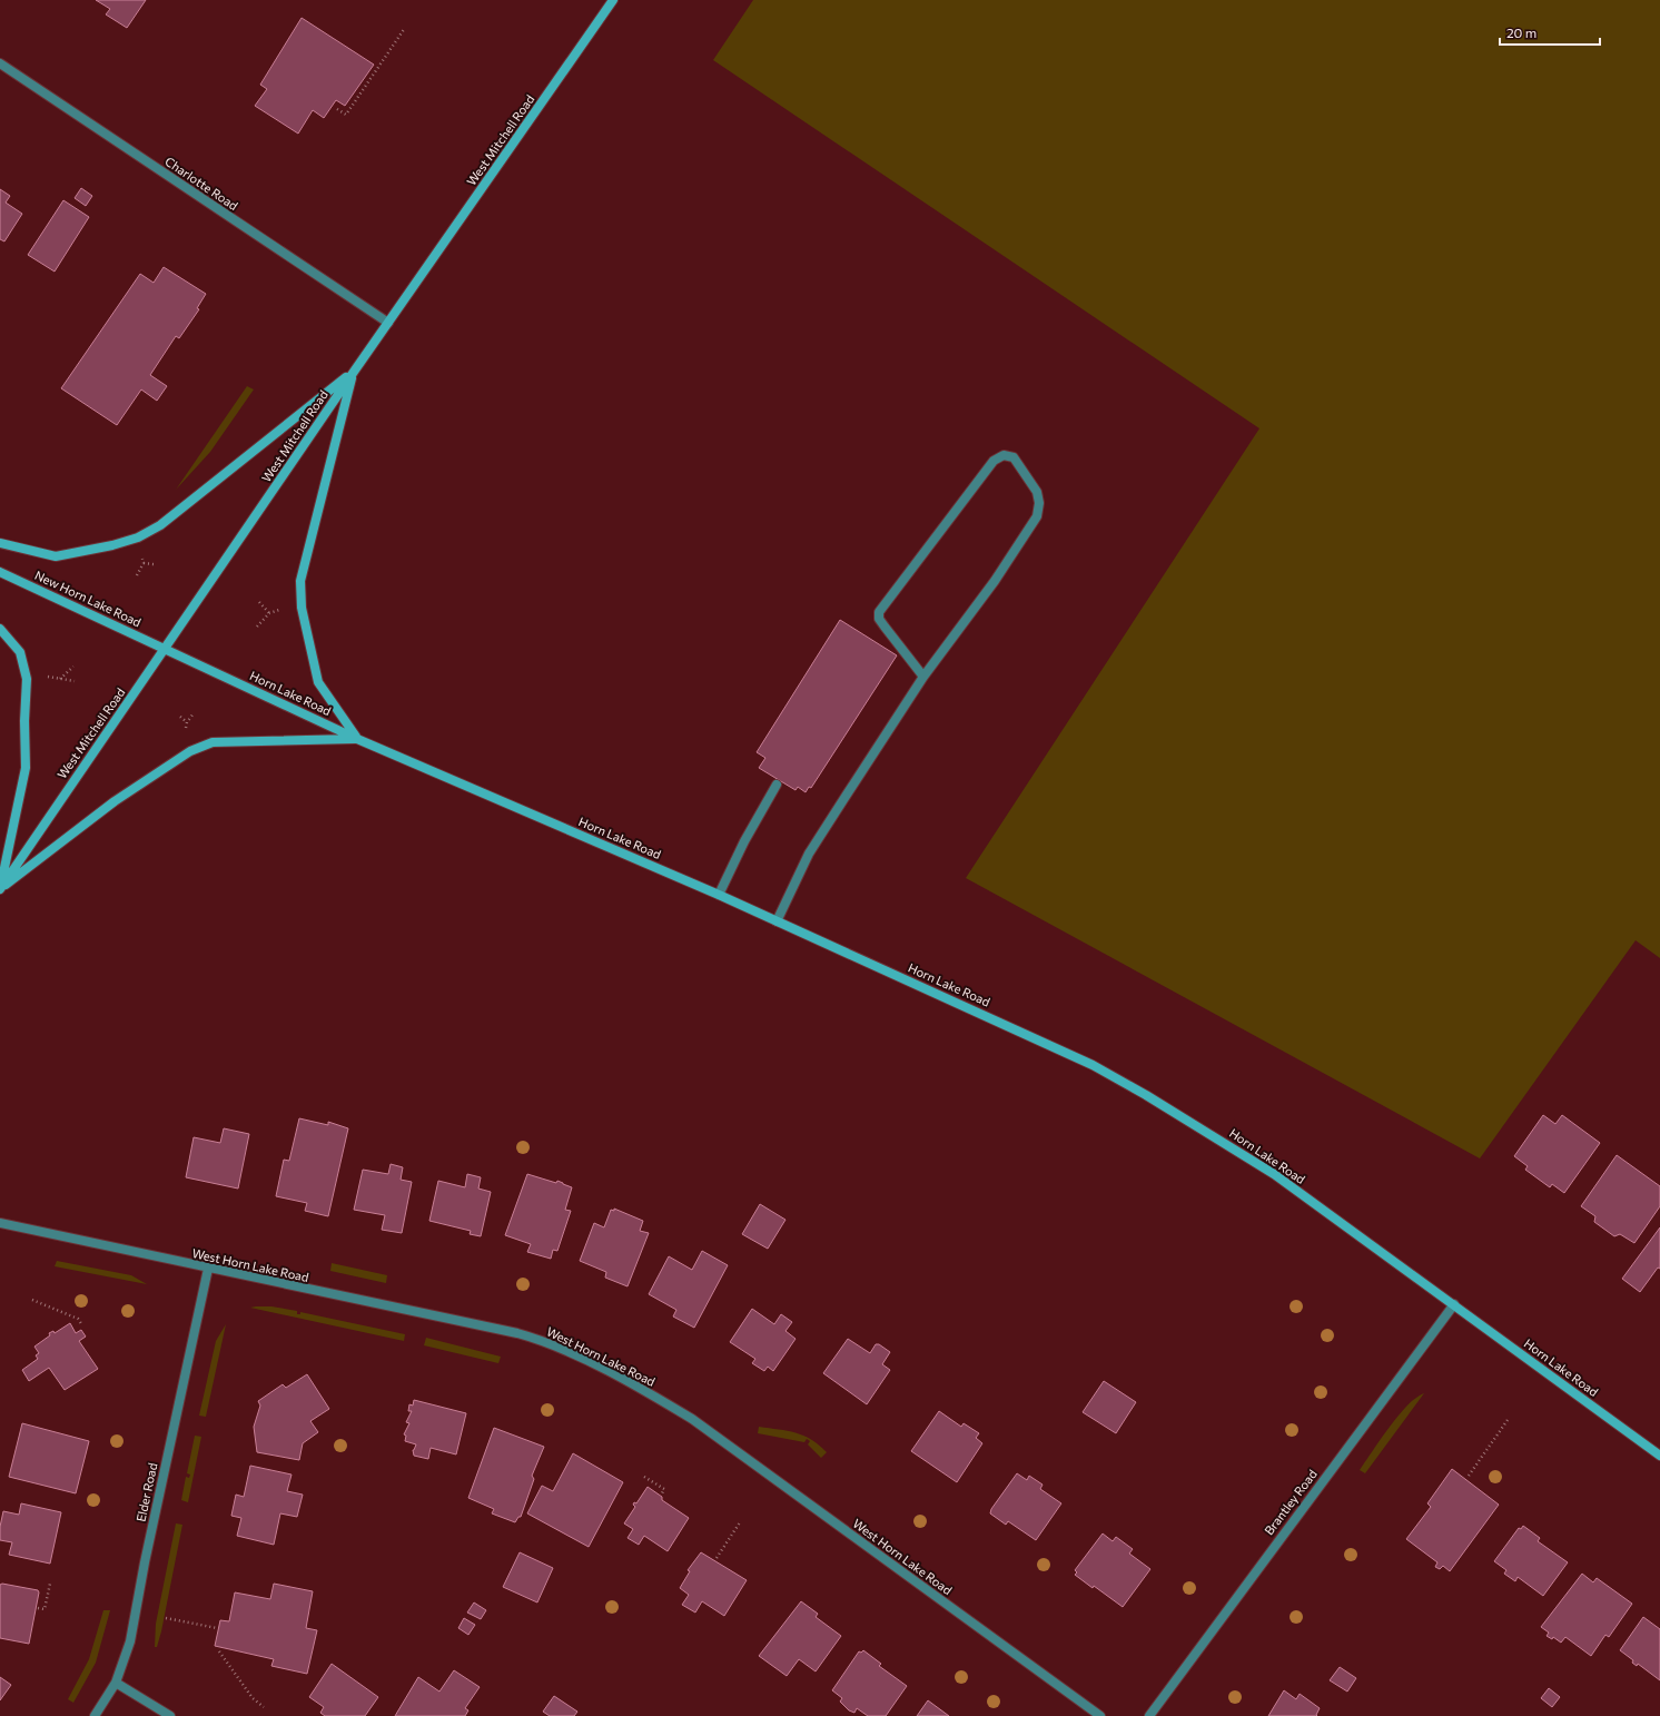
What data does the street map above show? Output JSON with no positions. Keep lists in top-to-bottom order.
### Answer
{
  "streets": {
    "main road": ["West Mitchell Road", "New Horn Lake Road", "Horn Lake Road"],
    "street": [
      "Charlotte Road",
      "West Horn Lake Road",
      "Elder Road",
      "Brantley Road"
    ]
  },
  "crossings": [
    ["West Mitchell Road", "Charlotte Road"],
    ["West Mitchell Road", "New Horn Lake Road"],
    ["West Mitchell Road", "Horn Lake Road"],
    ["New Horn Lake Road", "Horn Lake Road"],
    ["Horn Lake Road", "Brantley Road"],
    ["West Horn Lake Road", "Elder Road"]
  ],
  "scale_bar": "20 m"
}
